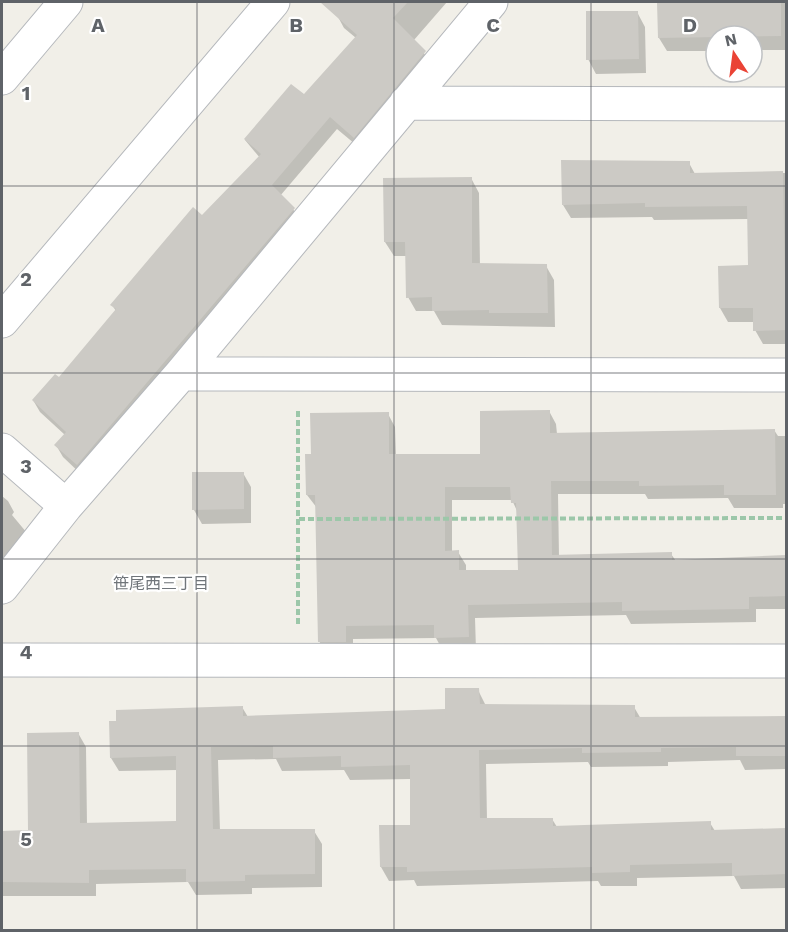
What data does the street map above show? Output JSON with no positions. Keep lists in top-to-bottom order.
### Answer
{
  "districts": ["笹尾西三丁目"],
  "north": "top",
  "grid": {
    "columns": [
      "A",
      "B",
      "C",
      "D"
    ],
    "rows": [
      "1",
      "2",
      "3",
      "4",
      "5"
    ]
  }
}
